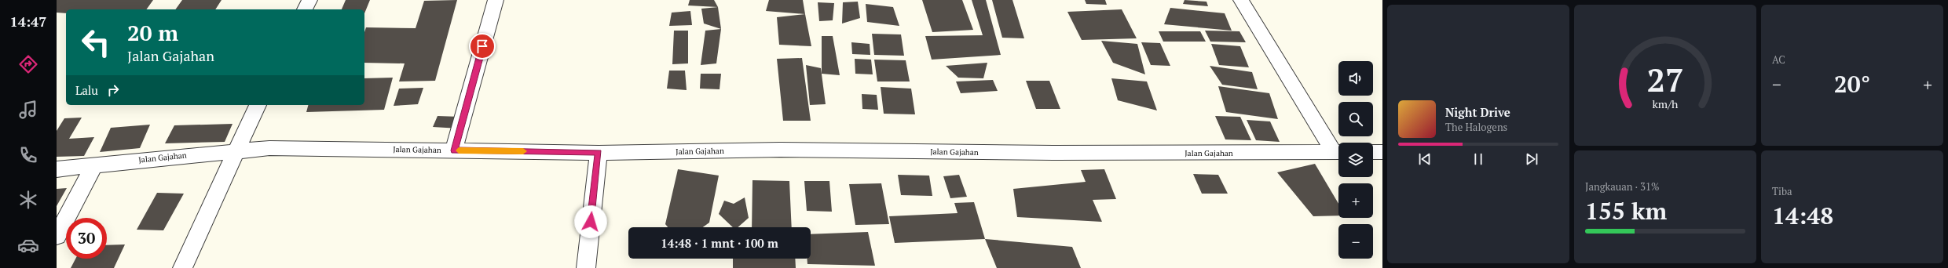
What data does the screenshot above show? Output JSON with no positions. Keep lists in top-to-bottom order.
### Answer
{
  "streets": {
    "street": ["Jalan Gajahan"]
  },
  "page": {
    "tabs": "14:47",
    "tile": [
      "AC",
      ["Jangkauan · 31%", "155 km"],
      ["Tiba", "14:48"]
    ],
    "turn": ["20 m", "Jalan Gajahan"],
    "map_buttons": ["+", "−"],
    "heat": ["−", "20°", "+"],
    "then": "Lalu",
    "song": ["Night Drive", "The Halogens"],
    "limit": "30",
    "trip": "14:48 · 1 mnt · 100 m",
    "gauge": ["27", "km/h"]
  }
}
